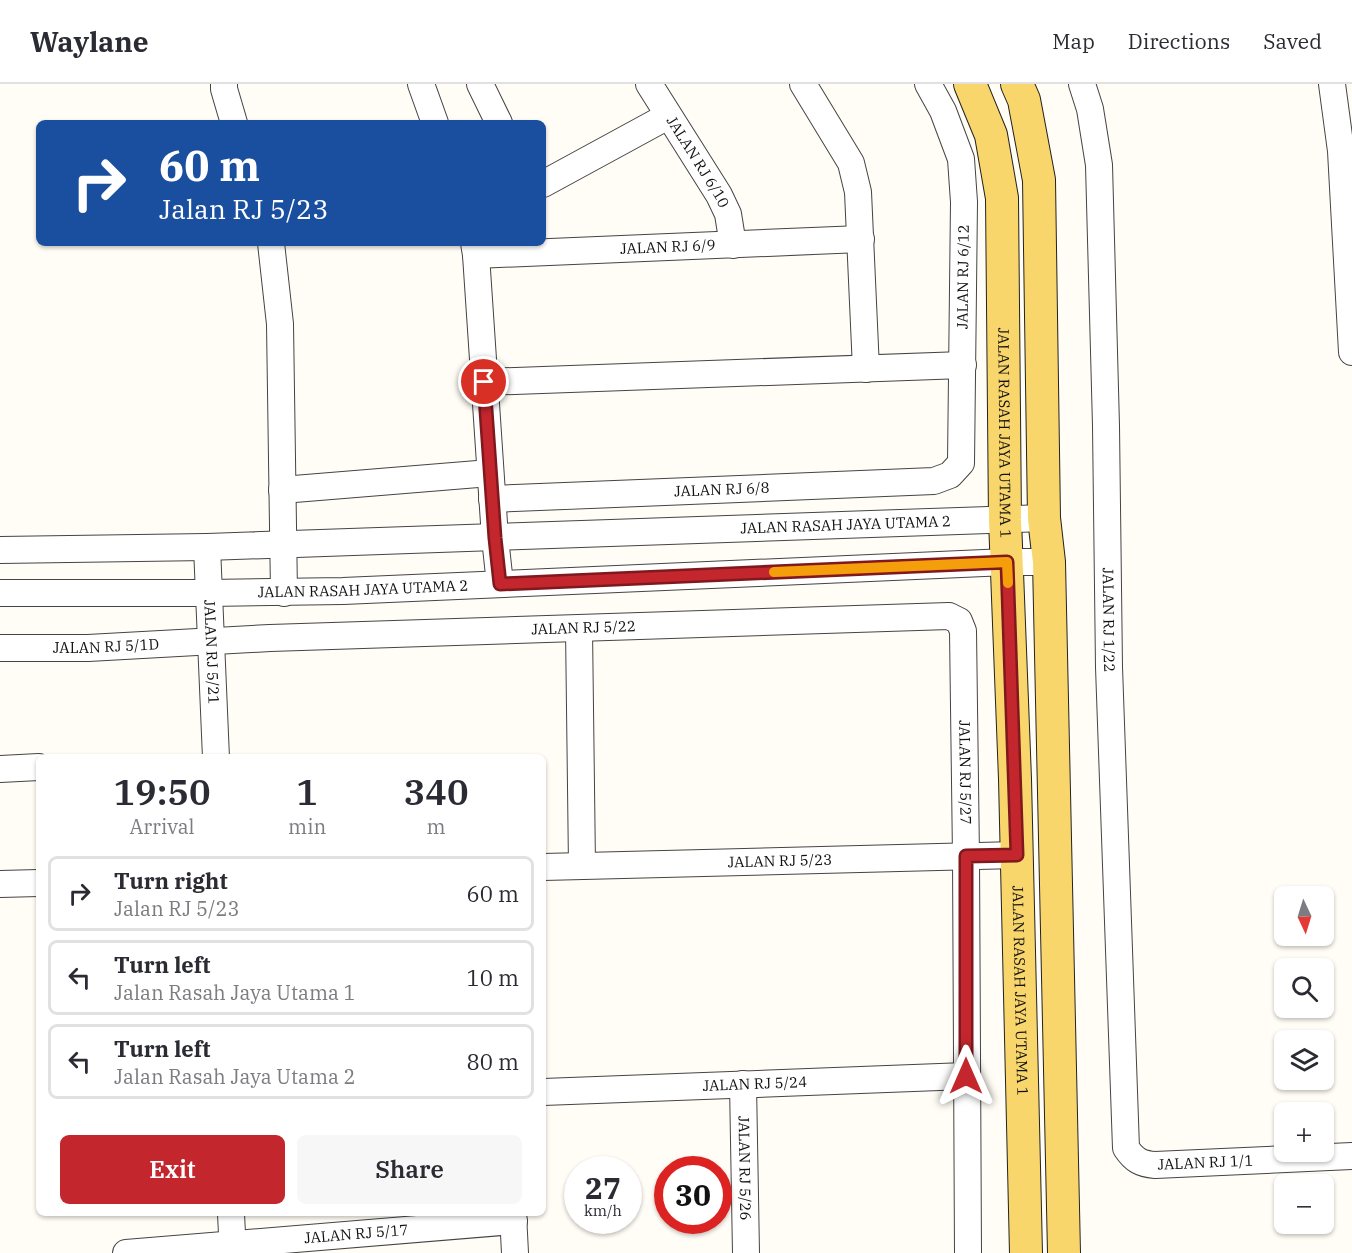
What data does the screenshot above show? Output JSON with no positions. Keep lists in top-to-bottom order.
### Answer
{
  "streets": {
    "main road": ["JALAN RASAH JAYA UTAMA 1"],
    "street": [
      "JALAN RJ 6/10",
      "JALAN RJ 6/9",
      "JALAN RJ 6/12",
      "JALAN RJ 6/8",
      "JALAN RASAH JAYA UTAMA 2",
      "JALAN RJ 1/22",
      "JALAN RJ 5/22",
      "JALAN RJ 5/1D",
      "JALAN RJ 5/21",
      "JALAN RJ 5/27",
      "JALAN RJ 5/23",
      "JALAN RJ 5/24",
      "JALAN RJ 1/1",
      "JALAN RJ 5/26",
      "JALAN RJ 5/17"
    ]
  },
  "crossings": [
    ["JALAN RJ 6/10", "JALAN RJ 6/9"],
    ["JALAN RJ 6/12", "JALAN RJ 6/8"],
    ["JALAN RASAH JAYA UTAMA 1", "JALAN RASAH JAYA UTAMA 2"],
    ["JALAN RASAH JAYA UTAMA 1", "JALAN RJ 5/23"],
    ["JALAN RASAH JAYA UTAMA 2", "JALAN RJ 5/21"],
    ["JALAN RJ 1/22", "JALAN RJ 1/1"],
    ["JALAN RJ 5/22", "JALAN RJ 5/1D"],
    ["JALAN RJ 5/22", "JALAN RJ 5/21"],
    ["JALAN RJ 5/22", "JALAN RJ 5/27"],
    ["JALAN RJ 5/1D", "JALAN RJ 5/21"],
    ["JALAN RJ 5/27", "JALAN RJ 5/23"],
    ["JALAN RJ 5/27", "JALAN RJ 5/24"],
    ["JALAN RJ 5/24", "JALAN RJ 5/26"]
  ],
  "north": "bottom",
  "page": {
    "header": "Waylane",
    "nav": ["Map", "Directions", "Saved"],
    "turn": ["60 m", "Jalan RJ 5/23"],
    "eta": [
      "19:50",
      "Arrival",
      "1",
      "min",
      "340",
      "m"
    ],
    "list": [
      {
        "name": "Turn right",
        "note": "Jalan RJ 5/23",
        "value": "60 m"
      },
      {
        "name": "Turn left",
        "note": "Jalan Rasah Jaya Utama 1",
        "value": "10 m"
      },
      {
        "name": "Turn left",
        "note": "Jalan Rasah Jaya Utama 2",
        "value": "80 m"
      }
    ],
    "map_buttons": ["+", "−"],
    "buttons": ["Exit", "Share"],
    "speed": "27 km/h",
    "limit": "30"
  }
}
